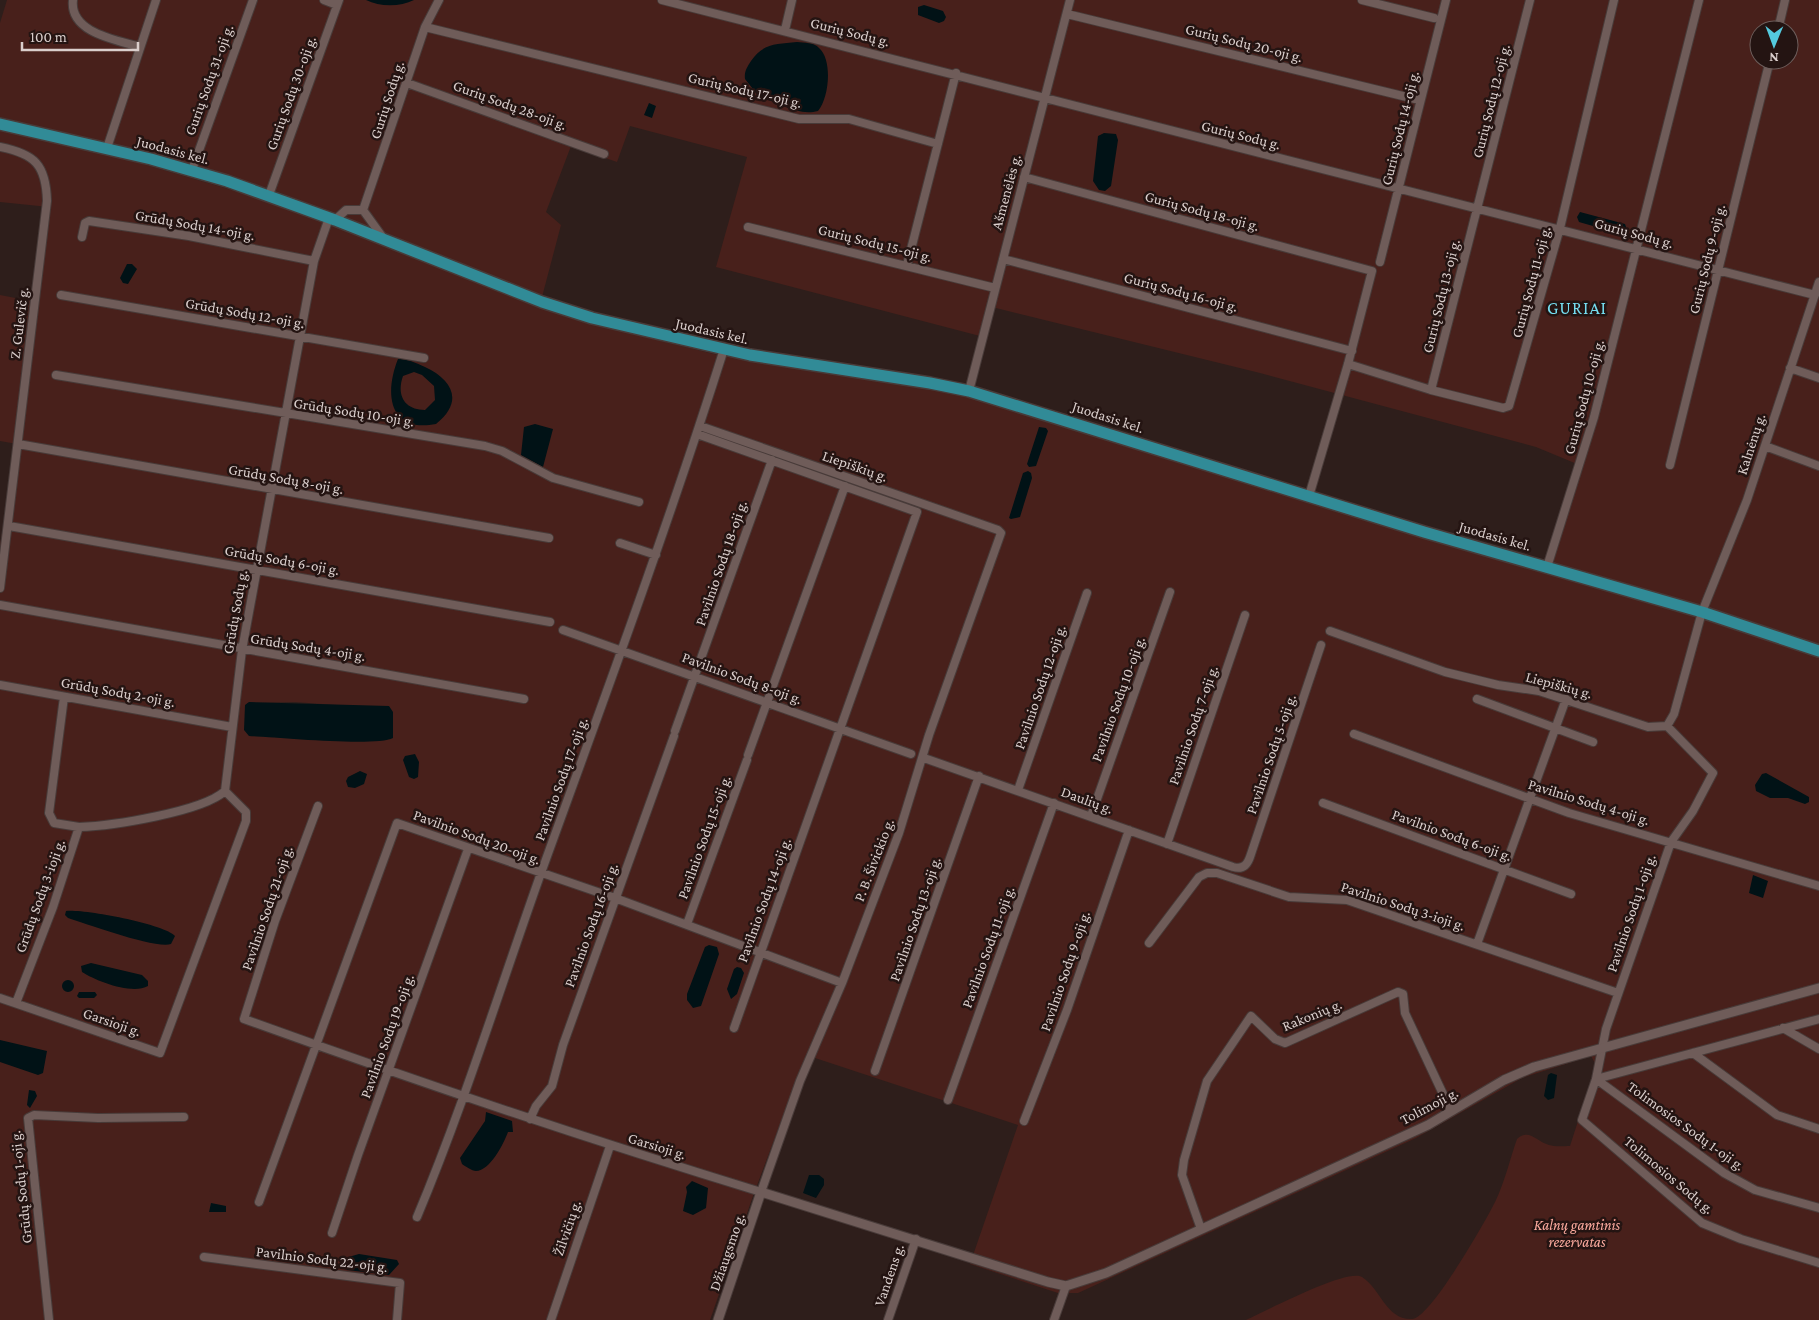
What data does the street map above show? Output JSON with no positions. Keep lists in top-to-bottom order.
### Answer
{
  "streets": {
    "main road": ["Juodasis kel."],
    "street": [
      "Gurių Sodų g.",
      "Gurių Sodų 20-oji g.",
      "Gurių Sodų 31-oji g.",
      "Gurių Sodų 17-oji g.",
      "Gurių Sodų 30-oji g.",
      "Gurių Sodų 12-oji g.",
      "Gurių Sodų 28-oji g.",
      "Gurių Sodų 14-oji g.",
      "Ašmenėlės g.",
      "Gurių Sodų 18-oji g.",
      "Grūdų Sodų 14-oji g.",
      "Gurių Sodų 15-oji g.",
      "Gurių Sodų 9-oji g.",
      "Gurių Sodų 11-oji g.",
      "Gurių Sodų 16-oji g.",
      "Gurių Sodų 13-oji g.",
      "Grūdų Sodų 12-oji g.",
      "Z. Gulevič g.",
      "Gurių Sodų 10-oji g.",
      "Grūdų Sodų 10-oji g.",
      "Kalnėnų g.",
      "Liepiškių g.",
      "Grūdų Sodų 8-oji g.",
      "Grūdų Sodų 6-oji g.",
      "Pavilnio Sodų 18-oji g.",
      "Grūdų Sodų g.",
      "Grūdų Sodų 4-oji g.",
      "Pavilnio Sodų 8-oji g.",
      "Pavilnio Sodų 12-oji g.",
      "Grūdų Sodų 2-oji g.",
      "Pavilnio Sodų 10-oji g.",
      "Pavilnio Sodų 7-oji g.",
      "Pavilnio Sodų 5-oji g.",
      "Pavilnio Sodų 17-oji g.",
      "Daulių g.",
      "Pavilnio Sodų 4-oji g.",
      "Pavilnio Sodų 6-oji g.",
      "Pavilnio Sodų 20-oji g.",
      "Pavilnio Sodų 15-oji g.",
      "P. B. Šivickio g.",
      "Grūdų Sodų 3-ioji g.",
      "Pavilnio Sodų 14-oji g.",
      "Pavilnio Sodų 3-ioji g.",
      "Pavilnio Sodų 21-oji g.",
      "Pavilnio Sodų 1-oji g.",
      "Pavilnio Sodų 13-oji g.",
      "Pavilnio Sodų 16-oji g.",
      "Pavilnio Sodų 11-oji g.",
      "Pavilnio Sodų 9-oji g.",
      "Rakonių g.",
      "Garsioji g.",
      "Pavilnio Sodų 19-oji g.",
      "Tolimoji g.",
      "Tolimosios Sodų 1-oji g.",
      "Tolimosios Sodų g.",
      "Grūdų Sodų 1-oji g.",
      "Žilvičių g.",
      "Džiaugsmo g.",
      "Pavilnio Sodų 22-oji g.",
      "Vandens g."
    ]
  },
  "crossings": [
    ["Gurių Sodų g.", "Gurių Sodų 17-oji g."],
    ["Gurių Sodų g.", "Gurių Sodų 12-oji g."],
    ["Gurių Sodų g.", "Gurių Sodų 28-oji g."],
    ["Gurių Sodų g.", "Gurių Sodų 14-oji g."],
    ["Gurių Sodų g.", "Ašmenėlės g."],
    ["Gurių Sodų g.", "Gurių Sodų 9-oji g."],
    ["Gurių Sodų g.", "Gurių Sodų 11-oji g."],
    ["Gurių Sodų g.", "Gurių Sodų 13-oji g."],
    ["Gurių Sodų g.", "Gurių Sodų 10-oji g."],
    ["Gurių Sodų g.", "Kalnėnų g."],
    ["Gurių Sodų 20-oji g.", "Ašmenėlės g."],
    ["Gurių Sodų 31-oji g.", "Juodasis kel."],
    ["Gurių Sodų 30-oji g.", "Juodasis kel."],
    ["Gurių Sodų 12-oji g.", "Gurių Sodų 13-oji g."],
    ["Juodasis kel.", "Ašmenėlės g."],
    ["Juodasis kel.", "Gurių Sodų 10-oji g."],
    ["Juodasis kel.", "Kalnėnų g."],
    ["Juodasis kel.", "Grūdų Sodų g."],
    ["Juodasis kel.", "Pavilnio Sodų 17-oji g."],
    ["Ašmenėlės g.", "Gurių Sodų 18-oji g."],
    ["Ašmenėlės g.", "Gurių Sodų 15-oji g."],
    ["Ašmenėlės g.", "Gurių Sodų 16-oji g."],
    ["Gurių Sodų 18-oji g.", "Gurių Sodų 16-oji g."],
    ["Grūdų Sodų 14-oji g.", "Grūdų Sodų g."],
    ["Gurių Sodų 11-oji g.", "Gurių Sodų 13-oji g."],
    ["Grūdų Sodų 12-oji g.", "Grūdų Sodų g."],
    ["Z. Gulevič g.", "Grūdų Sodų 8-oji g."],
    ["Z. Gulevič g.", "Grūdų Sodų 6-oji g."],
    ["Grūdų Sodų 10-oji g.", "Grūdų Sodų g."],
    ["Liepiškių g.", "Pavilnio Sodų 17-oji g."],
    ["Liepiškių g.", "P. B. Šivickio g."],
    ["Liepiškių g.", "Pavilnio Sodų 1-oji g."],
    ["Grūdų Sodų 8-oji g.", "Grūdų Sodų g."],
    ["Grūdų Sodų 6-oji g.", "Grūdų Sodų g."],
    ["Pavilnio Sodų 18-oji g.", "Pavilnio Sodų 8-oji g."],
    ["Pavilnio Sodų 18-oji g.", "Pavilnio Sodų 16-oji g."],
    ["Grūdų Sodų g.", "Grūdų Sodų 4-oji g."],
    ["Grūdų Sodų g.", "Grūdų Sodų 2-oji g."],
    ["Grūdų Sodų g.", "Grūdų Sodų 3-ioji g."],
    ["Grūdų Sodų g.", "Garsioji g."],
    ["Pavilnio Sodų 8-oji g.", "Pavilnio Sodų 17-oji g."],
    ["Pavilnio Sodų 8-oji g.", "Pavilnio Sodų 15-oji g."],
    ["Pavilnio Sodų 8-oji g.", "Pavilnio Sodų 14-oji g."],
    ["Pavilnio Sodų 8-oji g.", "Pavilnio Sodų 16-oji g."],
    ["Pavilnio Sodų 12-oji g.", "Daulių g."],
    ["Pavilnio Sodų 10-oji g.", "Daulių g."],
    ["Pavilnio Sodų 7-oji g.", "Daulių g."],
    ["Pavilnio Sodų 5-oji g.", "Daulių g."],
    ["Pavilnio Sodų 17-oji g.", "Pavilnio Sodų 20-oji g."],
    ["Pavilnio Sodų 17-oji g.", "Garsioji g."],
    ["Daulių g.", "P. B. Šivickio g."],
    ["Daulių g.", "Pavilnio Sodų 13-oji g."],
    ["Daulių g.", "Pavilnio Sodų 11-oji g."],
    ["Daulių g.", "Pavilnio Sodų 9-oji g."],
    ["Pavilnio Sodų 4-oji g.", "Pavilnio Sodų 1-oji g."],
    ["Pavilnio Sodų 20-oji g.", "Pavilnio Sodų 15-oji g."],
    ["Pavilnio Sodų 20-oji g.", "P. B. Šivickio g."],
    ["Pavilnio Sodų 20-oji g.", "Pavilnio Sodų 14-oji g."],
    ["Pavilnio Sodų 20-oji g.", "Pavilnio Sodų 16-oji g."],
    ["Pavilnio Sodų 20-oji g.", "Garsioji g."],
    ["Pavilnio Sodų 20-oji g.", "Pavilnio Sodų 19-oji g."],
    ["Pavilnio Sodų 15-oji g.", "Pavilnio Sodų 14-oji g."],
    ["P. B. Šivickio g.", "Garsioji g."],
    ["P. B. Šivickio g.", "Džiaugsmo g."],
    ["Grūdų Sodų 3-ioji g.", "Garsioji g."],
    ["Pavilnio Sodų 3-ioji g.", "Pavilnio Sodų 1-oji g."],
    ["Pavilnio Sodų 21-oji g.", "Garsioji g."],
    ["Pavilnio Sodų 1-oji g.", "Tolimoji g."],
    ["Pavilnio Sodų 1-oji g.", "Tolimosios Sodų g."],
    ["Pavilnio Sodų 16-oji g.", "Garsioji g."],
    ["Rakonių g.", "Tolimoji g."],
    ["Garsioji g.", "Pavilnio Sodų 19-oji g."],
    ["Garsioji g.", "Tolimoji g."],
    ["Garsioji g.", "Žilvičių g."],
    ["Garsioji g.", "Džiaugsmo g."],
    ["Garsioji g.", "Vandens g."],
    ["Tolimoji g.", "Tolimosios Sodų g."],
    ["Tolimosios Sodų 1-oji g.", "Tolimosios Sodų g."]
  ],
  "districts": ["GURIAI"],
  "parks": ["Kalnų gamtinis rezervatas"],
  "scale_bar": "100 m",
  "north": "bottom"
}
